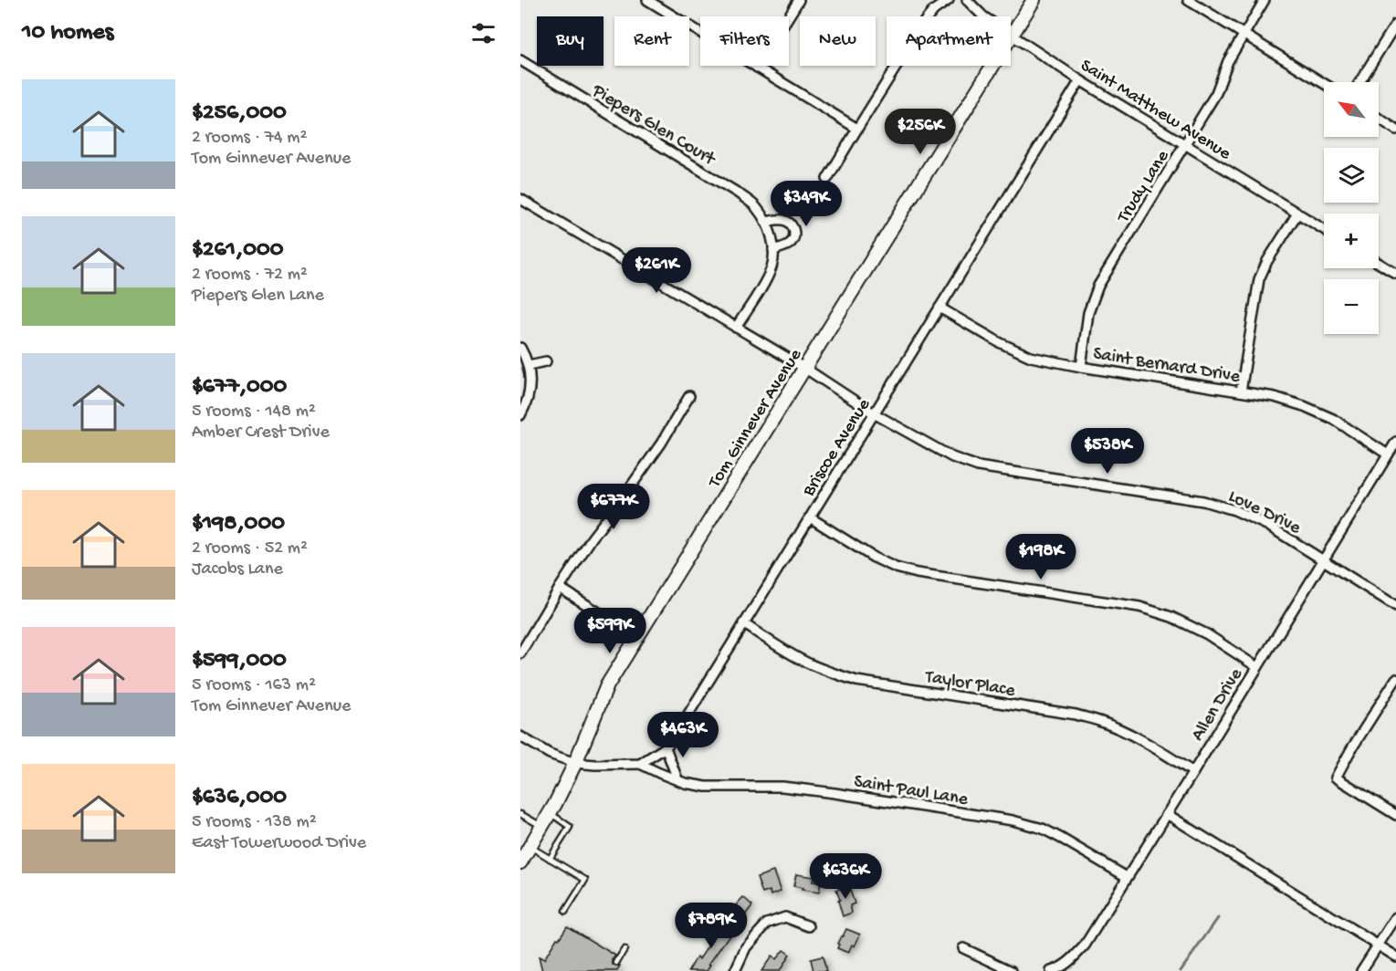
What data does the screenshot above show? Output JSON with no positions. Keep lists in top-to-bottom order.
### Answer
{
  "streets": {
    "main road": ["Tom Ginnever Avenue"],
    "street": [
      "Saint Matthew Avenue",
      "Piepers Glen Court",
      "Trudy Lane",
      "Saint Bernard Drive",
      "Briscoe Avenue",
      "Love Drive",
      "Taylor Place",
      "Allen Drive",
      "Saint Paul Lane"
    ]
  },
  "crossings": [
    ["Saint Matthew Avenue", "Trudy Lane"],
    ["Saint Matthew Avenue", "Tom Ginnever Avenue"],
    ["Saint Matthew Avenue", "Briscoe Avenue"],
    ["Piepers Glen Court", "Love Drive"],
    ["Trudy Lane", "Saint Bernard Drive"],
    ["Saint Bernard Drive", "Briscoe Avenue"],
    ["Saint Bernard Drive", "Allen Drive"],
    ["Tom Ginnever Avenue", "Love Drive"],
    ["Briscoe Avenue", "Love Drive"],
    ["Briscoe Avenue", "Taylor Place"],
    ["Briscoe Avenue", "Saint Paul Lane"],
    ["Love Drive", "Allen Drive"],
    ["Taylor Place", "Allen Drive"],
    ["Allen Drive", "Saint Paul Lane"]
  ],
  "north": "top left",
  "page": {
    "heading": "10 homes",
    "chip": [
      "Buy",
      "Rent",
      "Filters",
      "New",
      "Apartment"
    ],
    "list": [
      {
        "name": "$256,000",
        "note": "2 rooms · 74 m² · Tom Ginnever Avenue"
      },
      {
        "name": "$261,000",
        "note": "2 rooms · 72 m² · Piepers Glen Lane"
      },
      {
        "name": "$677,000",
        "note": "5 rooms · 148 m² · Amber Crest Drive"
      },
      {
        "name": "$198,000",
        "note": "2 rooms · 52 m² · Jacobs Lane"
      },
      {
        "name": "$599,000",
        "note": "5 rooms · 163 m² · Tom Ginnever Avenue"
      },
      {
        "name": "$636,000",
        "note": "5 rooms · 138 m² · East Towerwood Drive"
      }
    ],
    "map_buttons": ["+", "−"],
    "price": [
      "$256K",
      "$349K",
      "$261K",
      "$538K",
      "$677K",
      "$198K",
      "$599K",
      "$463K",
      "$636K",
      "$789K"
    ]
  }
}
